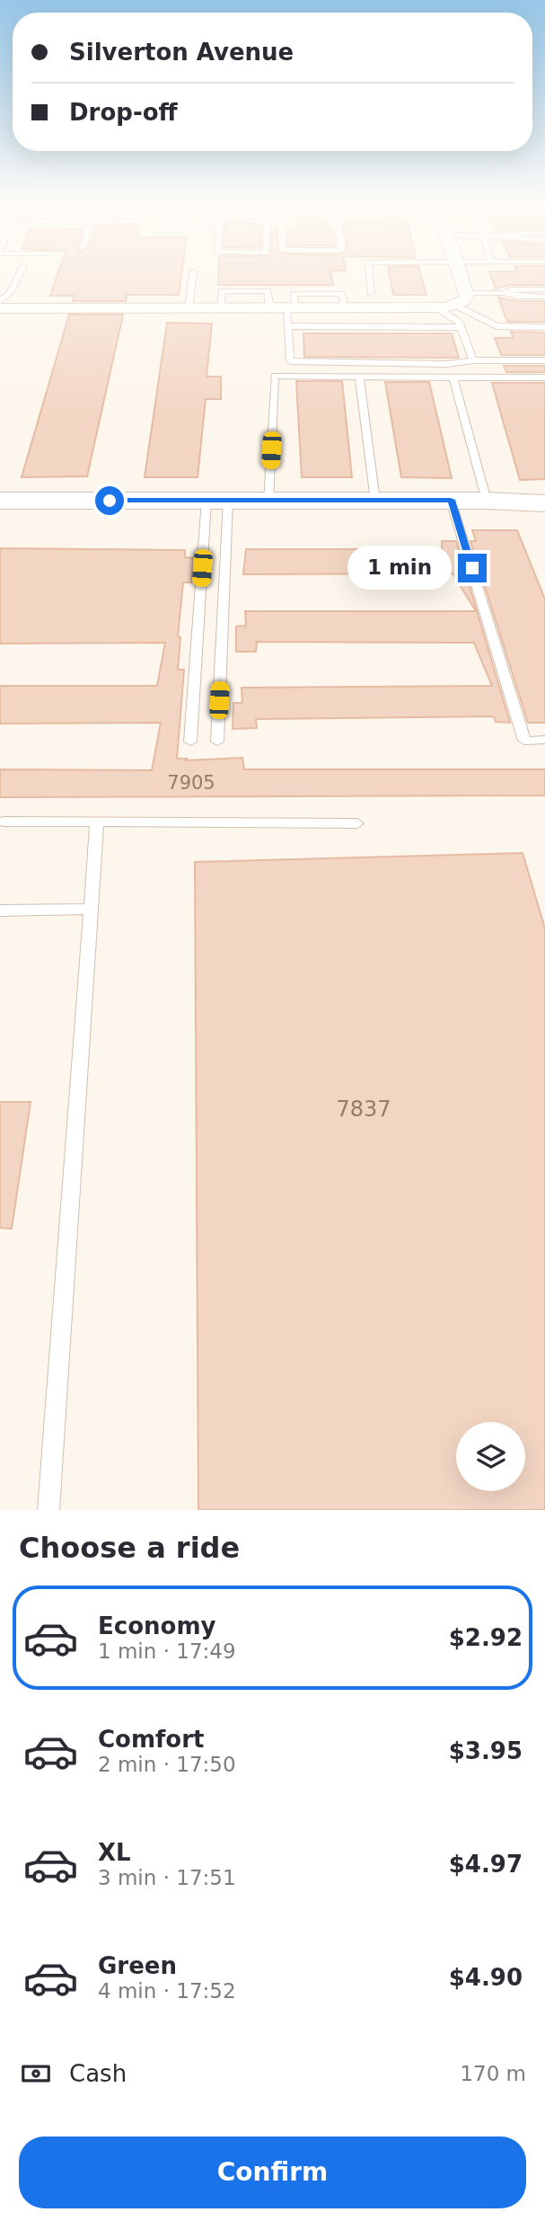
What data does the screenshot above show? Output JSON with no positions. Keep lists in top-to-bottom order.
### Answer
{
  "house_numbers": ["7905", "7837"],
  "page": {
    "banner": ["Silverton Avenue", "Drop-off"],
    "bubble": "1 min",
    "heading": "Choose a ride",
    "list": [
      {
        "name": "Economy",
        "note": "1 min · 17:49",
        "value": "$2.92"
      },
      {
        "name": "Comfort",
        "note": "2 min · 17:50",
        "value": "$3.95"
      },
      {
        "name": "XL",
        "note": "3 min · 17:51",
        "value": "$4.97"
      },
      {
        "name": "Green",
        "note": "4 min · 17:52",
        "value": "$4.90"
      }
    ],
    "pay": ["Cash", "170 m"],
    "buttons": "Confirm"
  }
}
